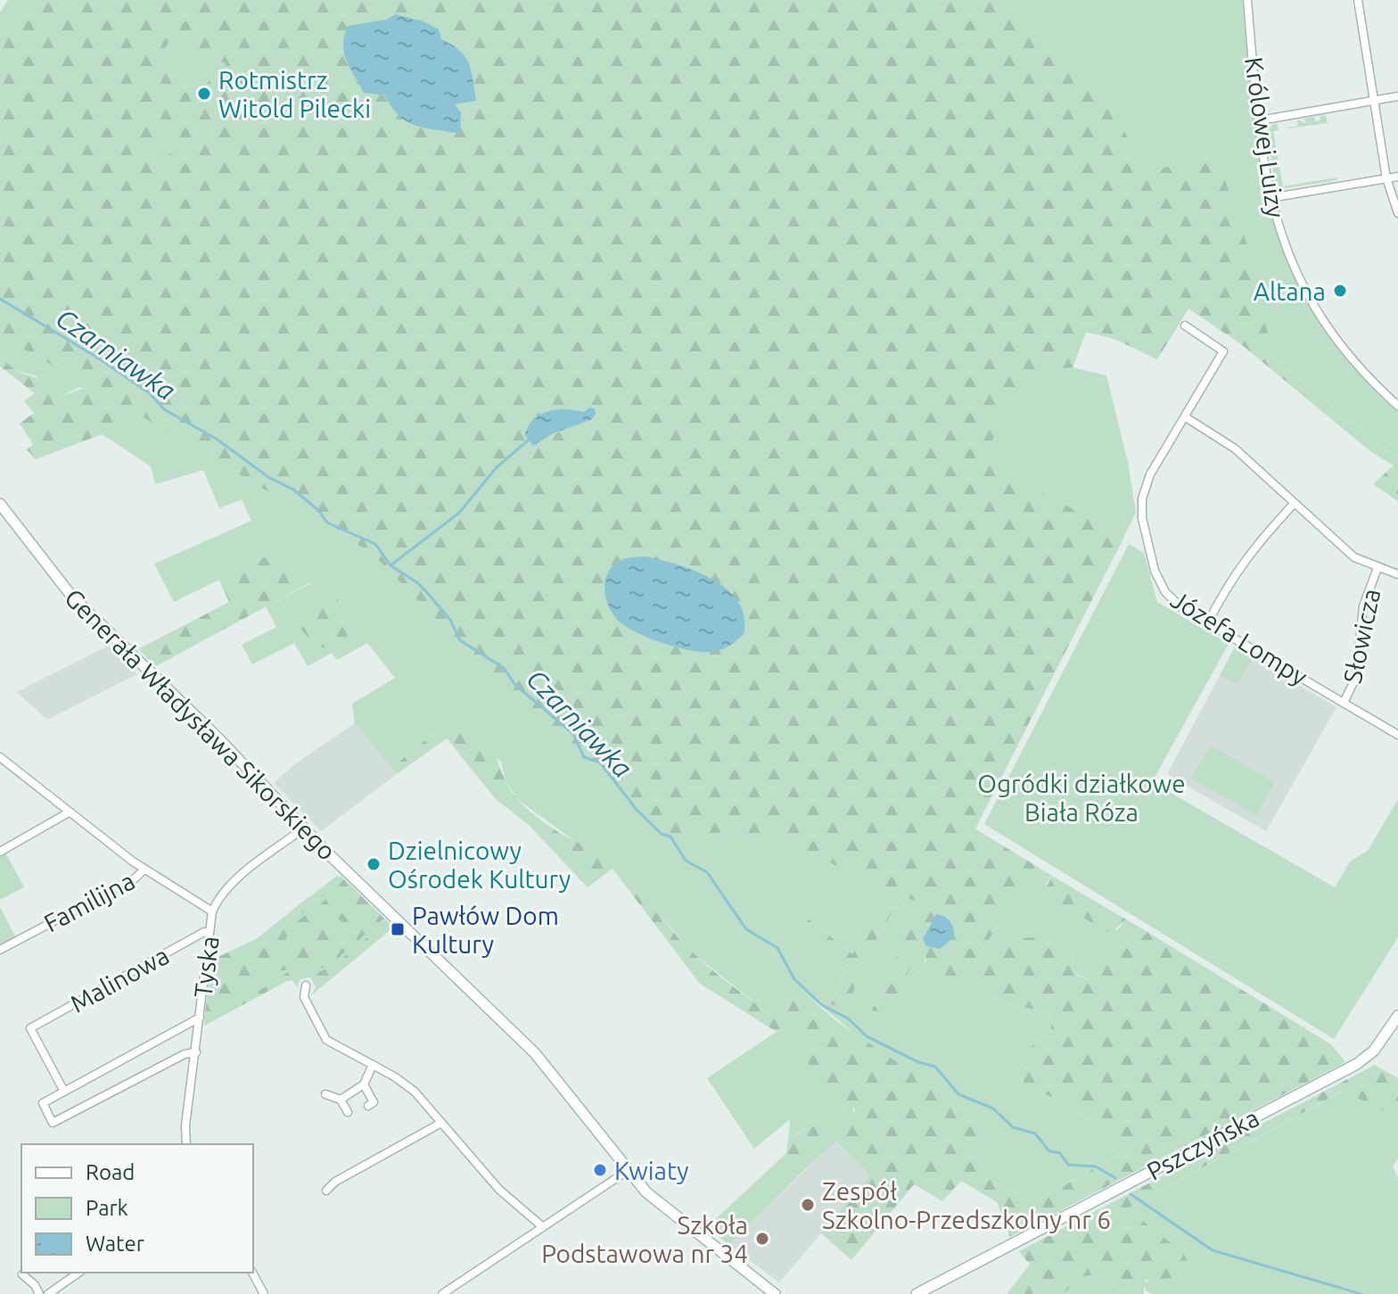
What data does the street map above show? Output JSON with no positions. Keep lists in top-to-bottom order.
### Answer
{
  "streets": {
    "street": [
      "Królowej Luizy",
      "Słowicza",
      "Józefa Lompy",
      "Generała Władysława Sikorskiego",
      "Familijna",
      "Tyska",
      "Malinowa",
      "Pszczyńska"
    ]
  },
  "crossings": [
    ["Słowicza", "Józefa Lompy"],
    ["Generała Władysława Sikorskiego", "Tyska"],
    ["Familijna", "Tyska"],
    ["Tyska", "Malinowa"]
  ],
  "water": ["Czarniawka"],
  "parks": ["Ogródki działkowe Biała Róza"],
  "places": {
    "other": [
      "Rotmistrz Witold Pilecki",
      "Altana",
      "Dzielnicowy Ośrodek Kultury",
      "Kwiaty",
      "Zespół Szkolno-Przedszkolny nr 6",
      "Szkoła Podstawowa nr 34"
    ],
    "transit": ["Pawłów Dom Kultury"]
  },
  "legend": ["Road", "Park", "Water"]
}
